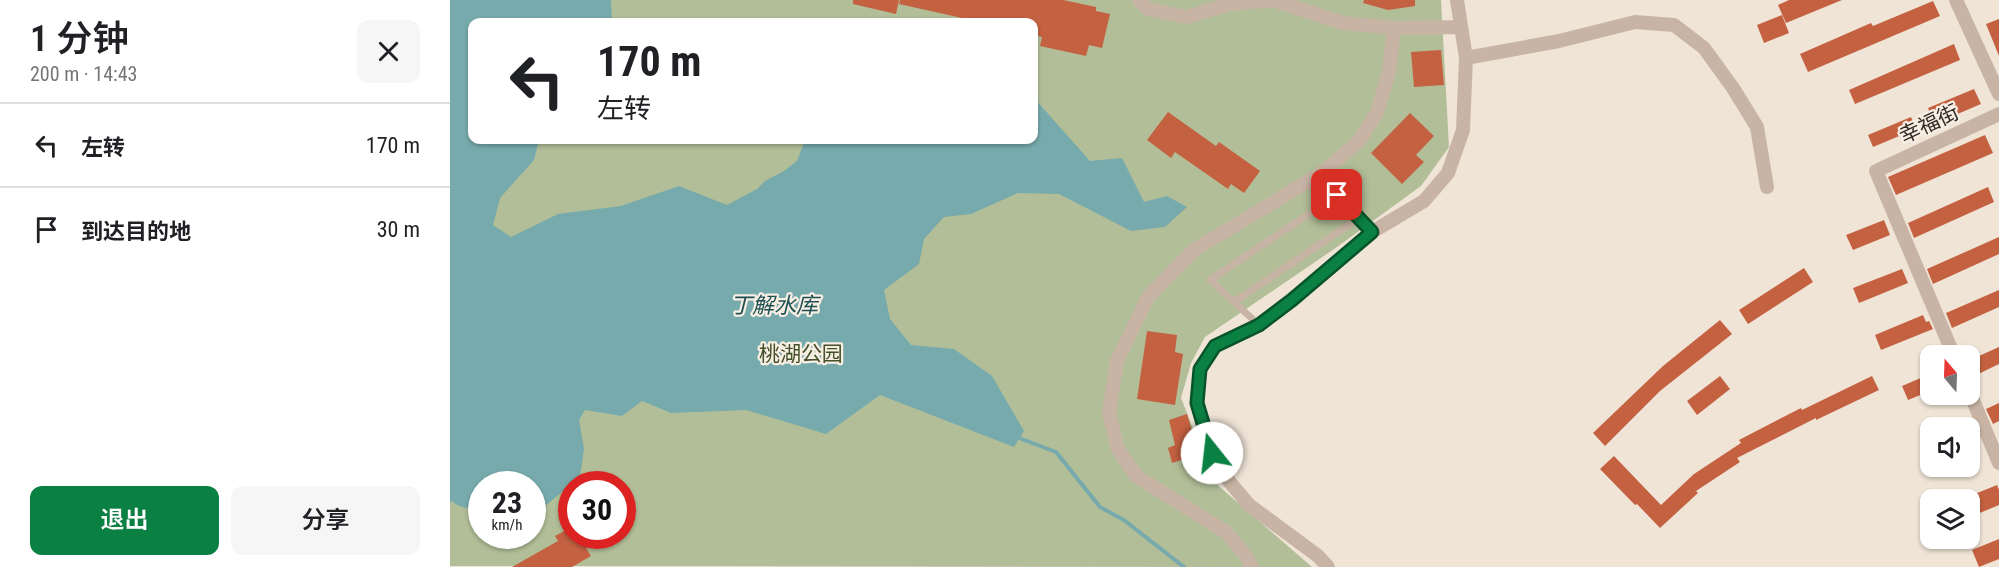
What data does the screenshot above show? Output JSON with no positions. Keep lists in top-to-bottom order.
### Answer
{
  "streets": {
    "street": ["幸福街"]
  },
  "water": ["丁解水库"],
  "parks": ["桃湖公园"],
  "north": "top",
  "page": {
    "heading": ["1 分钟", "200 m · 14:43"],
    "turn": ["170 m", "左转"],
    "list": [
      {
        "name": "左转",
        "value": "170 m"
      },
      {
        "name": "到达目的地",
        "value": "30 m"
      }
    ],
    "speed": "23 km/h",
    "limit": "30",
    "buttons": ["退出", "分享"]
  }
}
